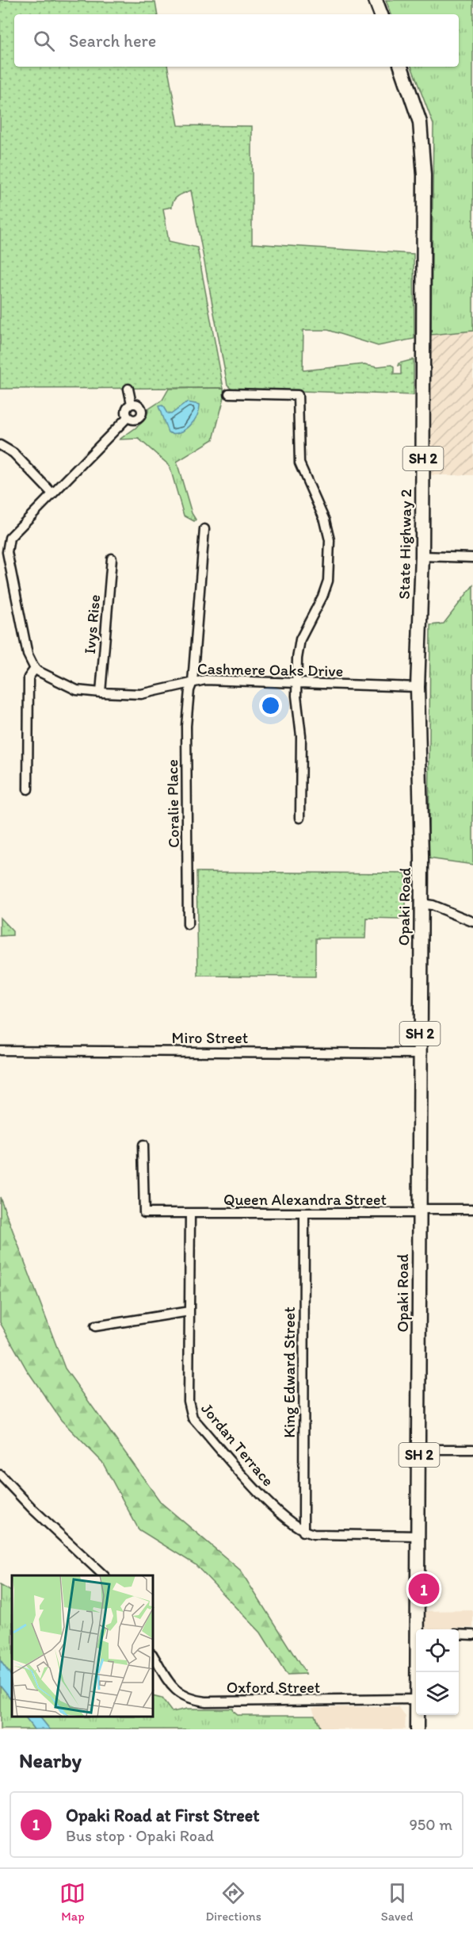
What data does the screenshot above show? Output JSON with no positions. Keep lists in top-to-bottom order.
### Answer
{
  "streets": {
    "highway": ["SH 2", "State Highway 2", "Opaki Road"],
    "street": [
      "Ivys Rise",
      "Cashmere Oaks Drive",
      "Coralie Place",
      "Miro Street",
      "Queen Alexandra Street",
      "King Edward Street",
      "Jordan Terrace",
      "Oxford Street"
    ]
  },
  "crossings": [
    ["State Highway 2", "Cashmere Oaks Drive"],
    ["State Highway 2", "Opaki Road"],
    ["Ivys Rise", "Cashmere Oaks Drive"],
    ["Cashmere Oaks Drive", "Coralie Place"],
    ["Opaki Road", "Miro Street"],
    ["Opaki Road", "Queen Alexandra Street"],
    ["Opaki Road", "Jordan Terrace"],
    ["Queen Alexandra Street", "King Edward Street"],
    ["Queen Alexandra Street", "Jordan Terrace"],
    ["King Edward Street", "Jordan Terrace"]
  ],
  "page": {
    "search": "Search here",
    "pins": "1",
    "heading": "Nearby",
    "list": [
      {
        "mark": "1",
        "name": "Opaki Road at First Street",
        "note": "Bus stop · Opaki Road",
        "value": "950 m"
      }
    ],
    "nav": ["Map", "Directions", "Saved"]
  }
}
